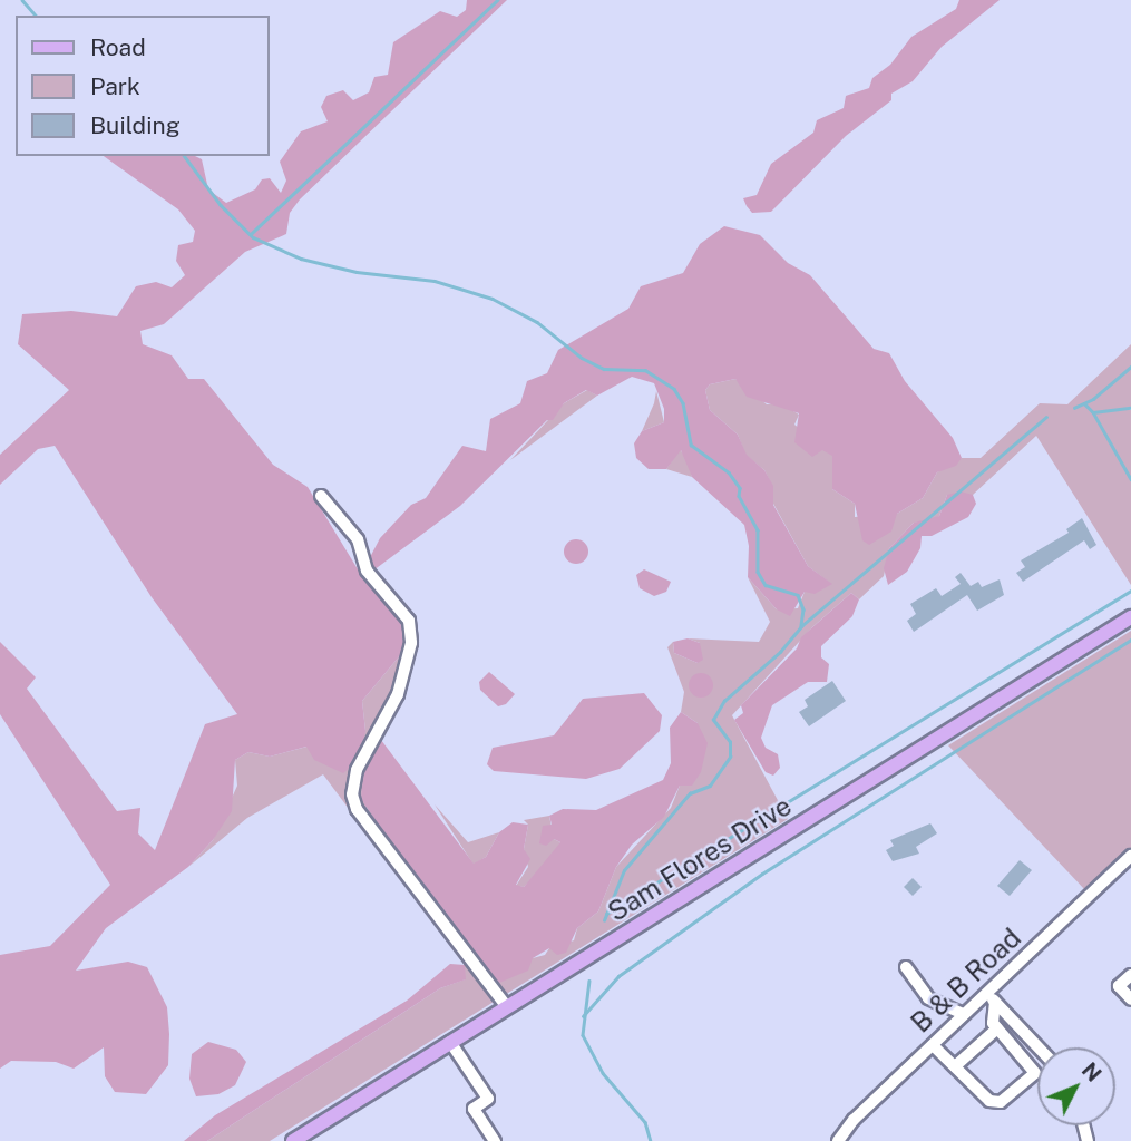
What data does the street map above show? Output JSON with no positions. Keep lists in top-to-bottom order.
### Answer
{
  "streets": {
    "main road": ["Sam Flores Drive"],
    "street": ["B & B Road"]
  },
  "legend": ["Road", "Park", "Building"],
  "north": "top right"
}
